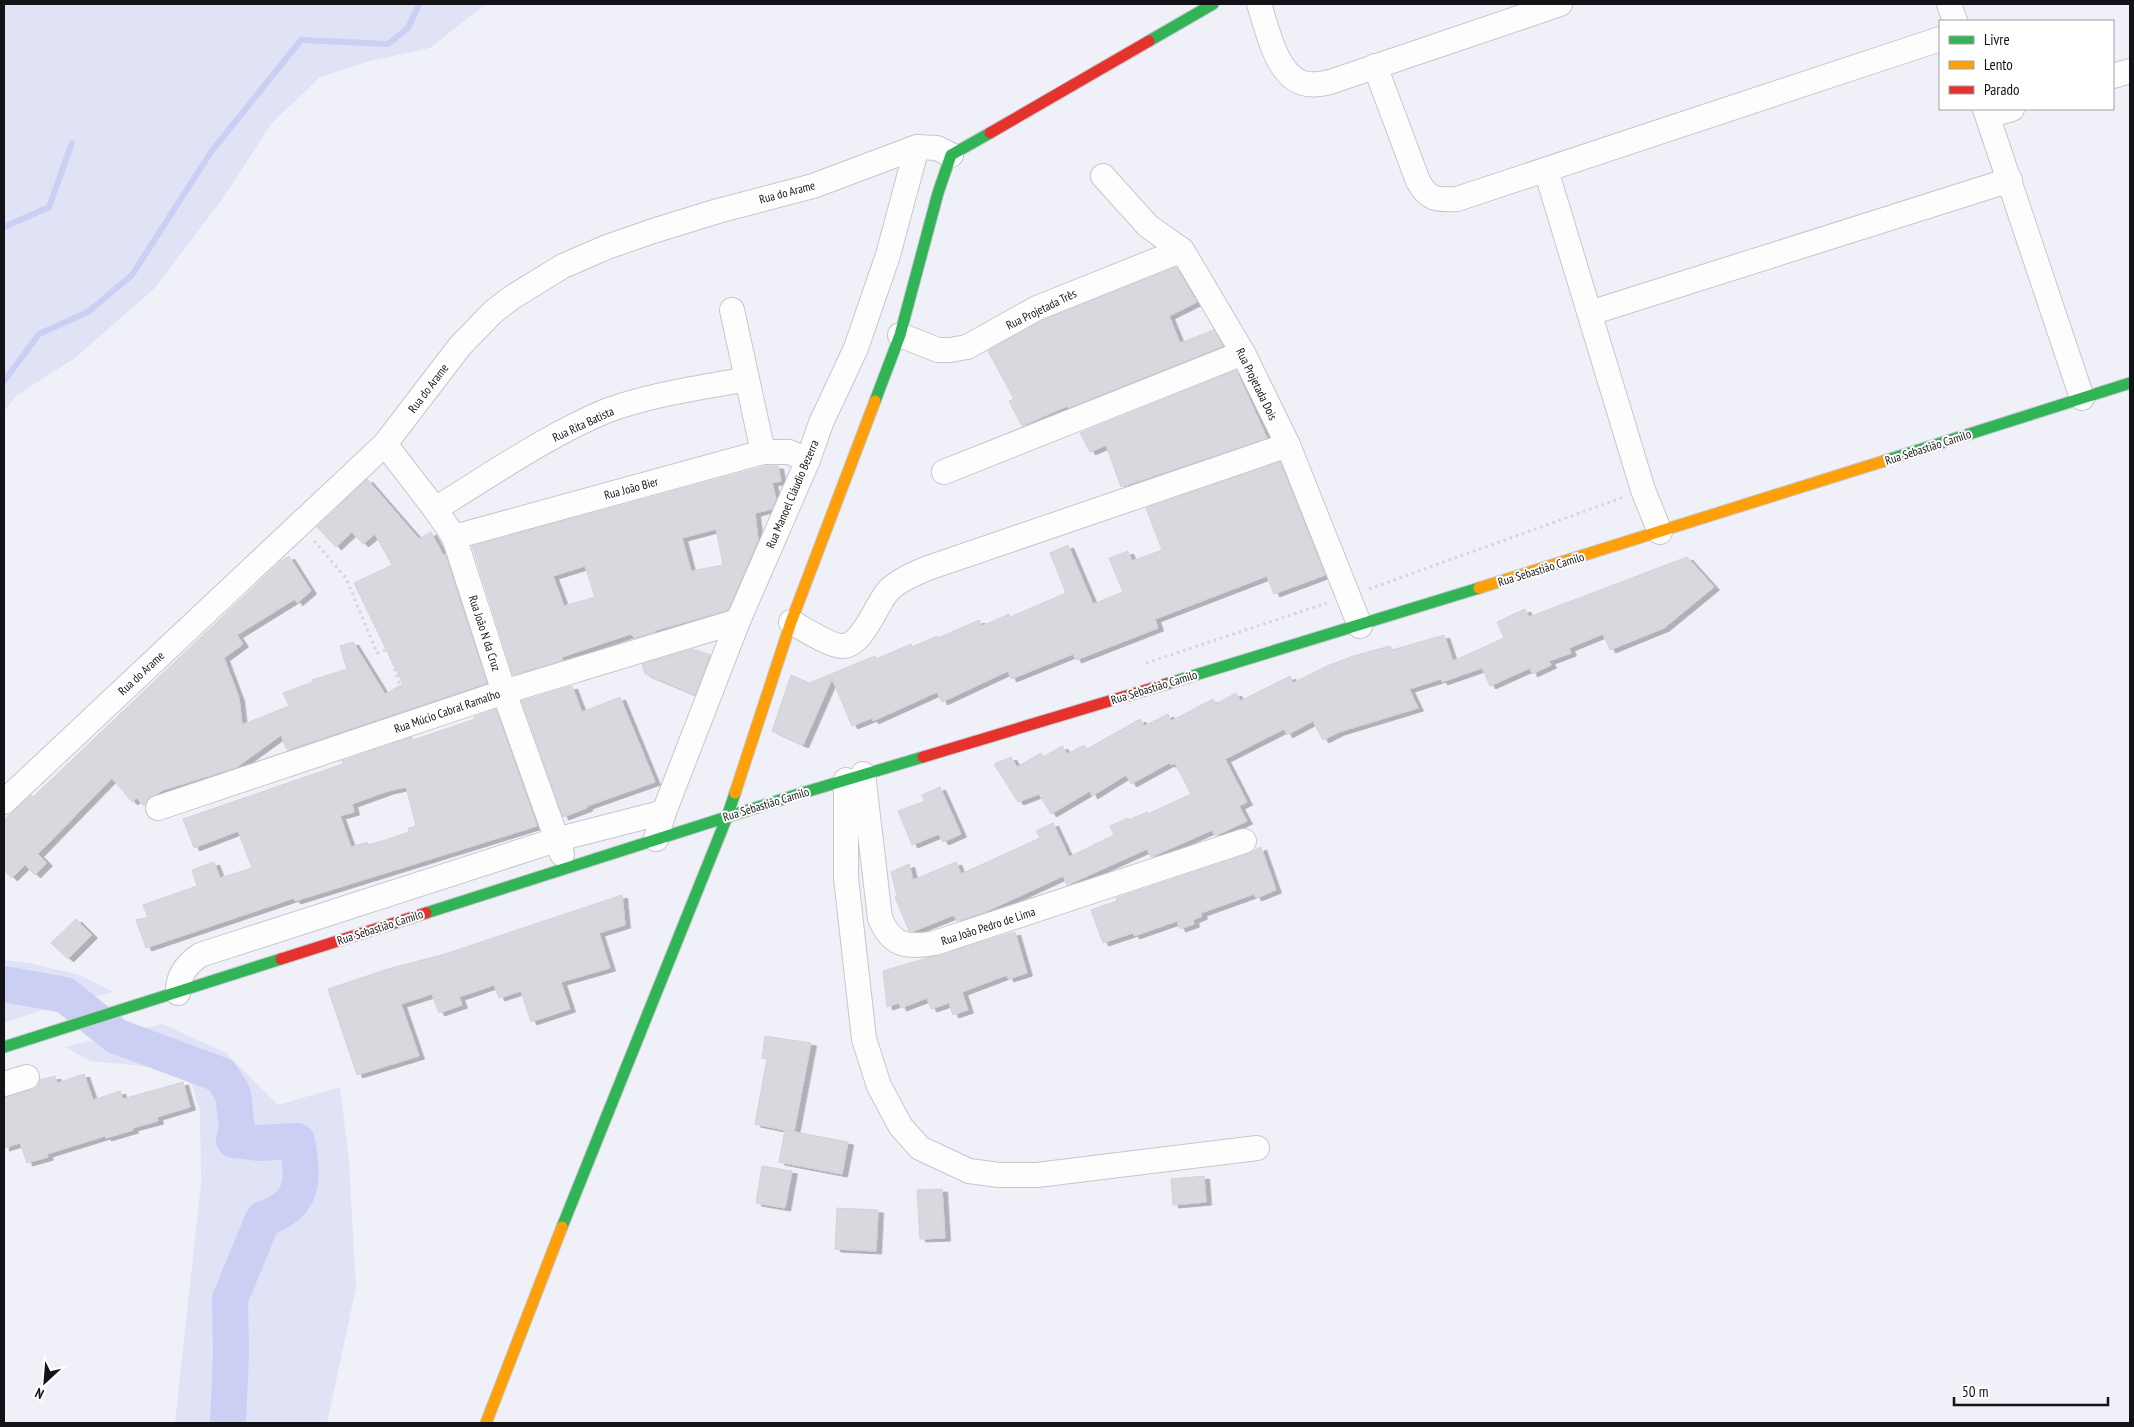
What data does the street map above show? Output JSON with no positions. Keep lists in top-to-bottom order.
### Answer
{
  "streets": {
    "main road": ["Rua Sebastião Camilo"],
    "street": [
      "Rua do Arame",
      "Rua Projetada Três",
      "Rua Projetada Dois",
      "Rua Rita Batista",
      "Rua João Bier",
      "Rua Manoel Cláudio Bezerra",
      "Rua João N da Cruz",
      "Rua Múcio Cabral Ramalho",
      "Rua João Pedro de Lima"
    ]
  },
  "crossings": [
    ["Rua do Arame", "Rua Manoel Cláudio Bezerra"],
    ["Rua do Arame", "Rua João N da Cruz"],
    ["Rua Projetada Três", "Rua Projetada Dois"],
    ["Rua Projetada Dois", "Rua Sebastião Camilo"],
    ["Rua Rita Batista", "Rua João N da Cruz"],
    ["Rua Sebastião Camilo", "Rua Manoel Cláudio Bezerra"],
    ["Rua Sebastião Camilo", "Rua João N da Cruz"],
    ["Rua Sebastião Camilo", "Rua João Pedro de Lima"],
    ["Rua João Bier", "Rua Manoel Cláudio Bezerra"],
    ["Rua João Bier", "Rua João N da Cruz"],
    ["Rua Manoel Cláudio Bezerra", "Rua Múcio Cabral Ramalho"],
    ["Rua João N da Cruz", "Rua Múcio Cabral Ramalho"]
  ],
  "legend": ["Livre", "Lento", "Parado"],
  "scale_bar": "50 m",
  "north": "bottom left"
}
